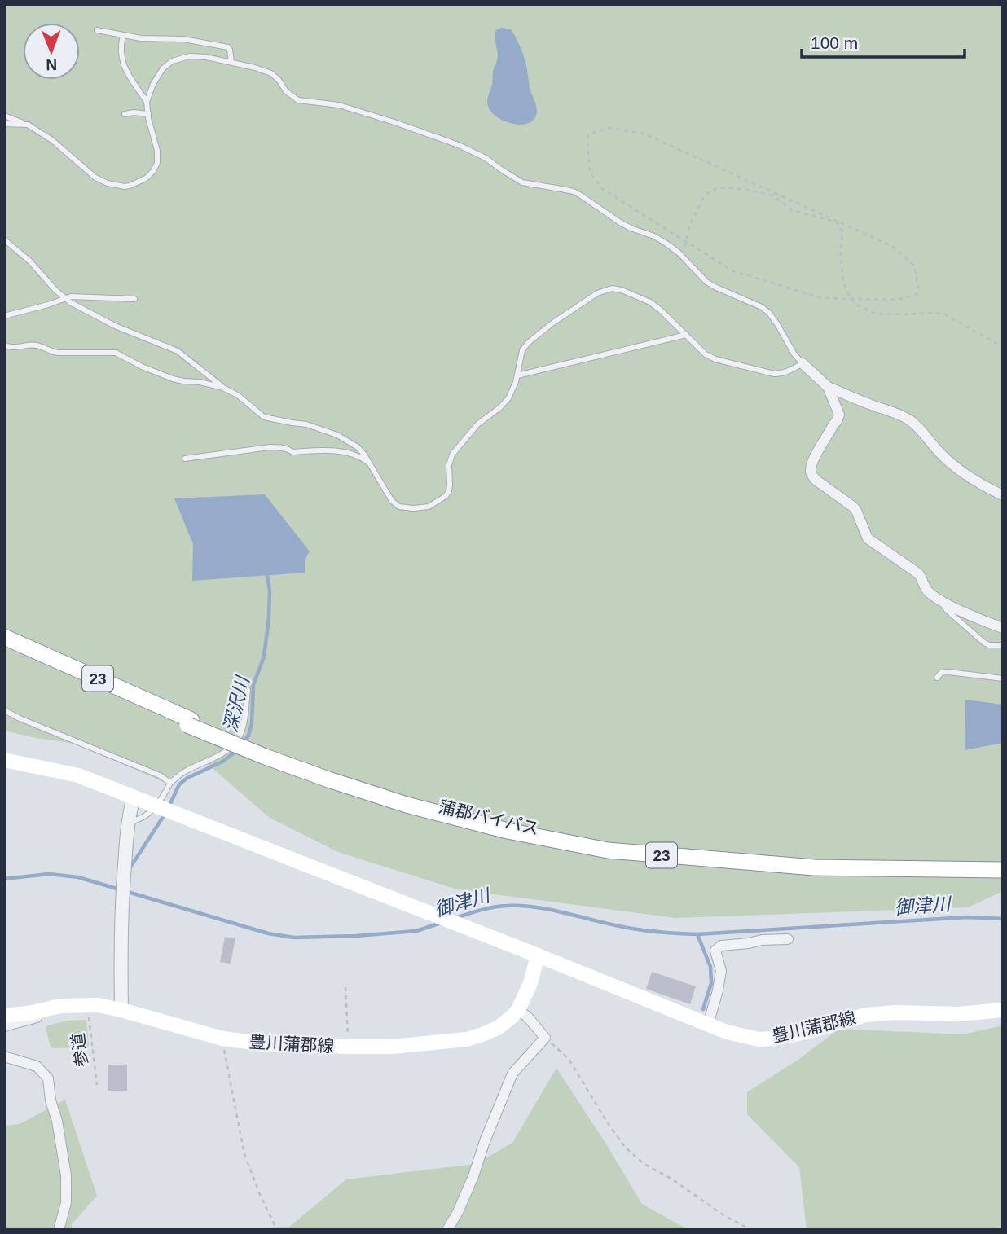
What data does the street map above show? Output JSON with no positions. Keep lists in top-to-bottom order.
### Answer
{
  "streets": {
    "highway": ["23", "蒲郡バイパス"],
    "main road": ["豊川蒲郡線"],
    "path": ["参道"]
  },
  "water": ["深沢川", "御津川"],
  "scale_bar": "100 m",
  "north": "bottom"
}
